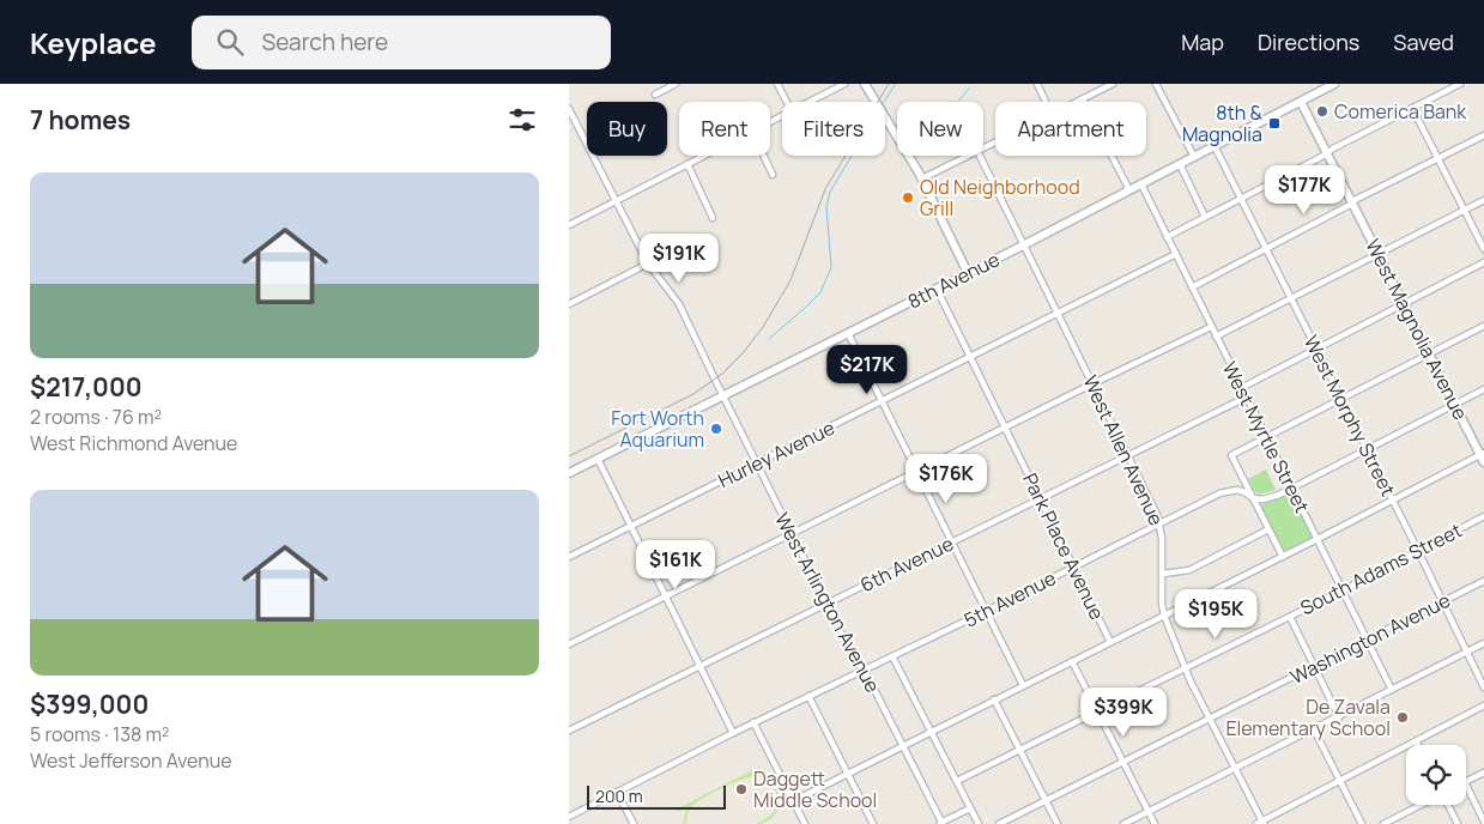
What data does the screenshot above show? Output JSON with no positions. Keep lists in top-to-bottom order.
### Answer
{
  "streets": {
    "main road": ["8th Avenue", "West Magnolia Avenue"],
    "street": [
      "West Morphy Street",
      "West Myrtle Street",
      "West Allen Avenue",
      "Hurley Avenue",
      "Park Place Avenue",
      "6th Avenue",
      "South Adams Street",
      "5th Avenue",
      "West Arlington Avenue",
      "Washington Avenue"
    ]
  },
  "crossings": [
    ["8th Avenue", "West Magnolia Avenue"],
    ["8th Avenue", "West Morphy Street"],
    ["8th Avenue", "West Myrtle Street"],
    ["8th Avenue", "West Allen Avenue"],
    ["8th Avenue", "Park Place Avenue"],
    ["8th Avenue", "West Arlington Avenue"],
    ["West Magnolia Avenue", "5th Avenue"],
    ["West Morphy Street", "South Adams Street"],
    ["West Morphy Street", "5th Avenue"],
    ["West Morphy Street", "Washington Avenue"],
    ["West Myrtle Street", "Hurley Avenue"],
    ["West Myrtle Street", "6th Avenue"],
    ["West Myrtle Street", "South Adams Street"],
    ["West Myrtle Street", "5th Avenue"],
    ["West Myrtle Street", "Washington Avenue"],
    ["West Allen Avenue", "Hurley Avenue"],
    ["West Allen Avenue", "6th Avenue"],
    ["West Allen Avenue", "South Adams Street"],
    ["West Allen Avenue", "5th Avenue"],
    ["West Allen Avenue", "Washington Avenue"],
    ["Hurley Avenue", "Park Place Avenue"],
    ["Hurley Avenue", "West Arlington Avenue"],
    ["Park Place Avenue", "6th Avenue"],
    ["Park Place Avenue", "5th Avenue"],
    ["6th Avenue", "West Arlington Avenue"],
    ["5th Avenue", "West Arlington Avenue"]
  ],
  "places": {
    "other": [
      "Comerica Bank",
      "Old Neighborhood Grill",
      "Fort Worth Aquarium",
      "De Zavala Elementary School",
      "Daggett Middle School"
    ],
    "transit": ["8th & Magnolia"]
  },
  "scale_bar": "200 m",
  "page": {
    "header": "Keyplace",
    "search": "Search here",
    "nav": ["Map", "Directions", "Saved"],
    "heading": "7 homes",
    "chip": [
      "Buy",
      "Rent",
      "Filters",
      "New",
      "Apartment"
    ],
    "list": [
      {
        "name": "$217,000",
        "note": "2 rooms · 76 m² · West Richmond Avenue"
      },
      {
        "name": "$399,000",
        "note": "5 rooms · 138 m² · West Jefferson Avenue"
      }
    ],
    "price": [
      "$177K",
      "$191K",
      "$217K",
      "$176K",
      "$161K",
      "$195K",
      "$399K"
    ],
    "scale": "200 m"
  }
}
